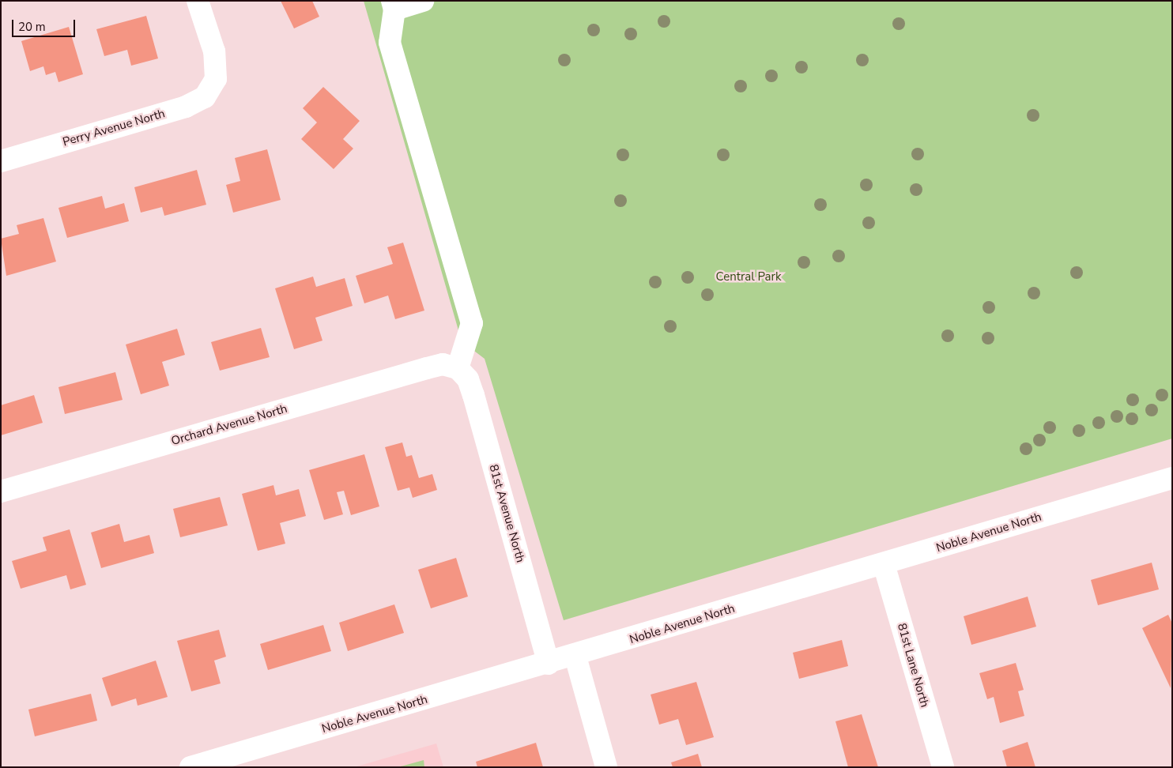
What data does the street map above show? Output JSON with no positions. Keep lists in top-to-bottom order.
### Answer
{
  "streets": {
    "street": [
      "Perry Avenue North",
      "Orchard Avenue North",
      "81st Avenue North",
      "Noble Avenue North",
      "81st Lane North"
    ]
  },
  "crossings": [
    ["Orchard Avenue North", "81st Avenue North"],
    ["81st Avenue North", "Noble Avenue North"],
    ["Noble Avenue North", "81st Lane North"]
  ],
  "parks": ["Central Park"],
  "scale_bar": "20 m"
}
